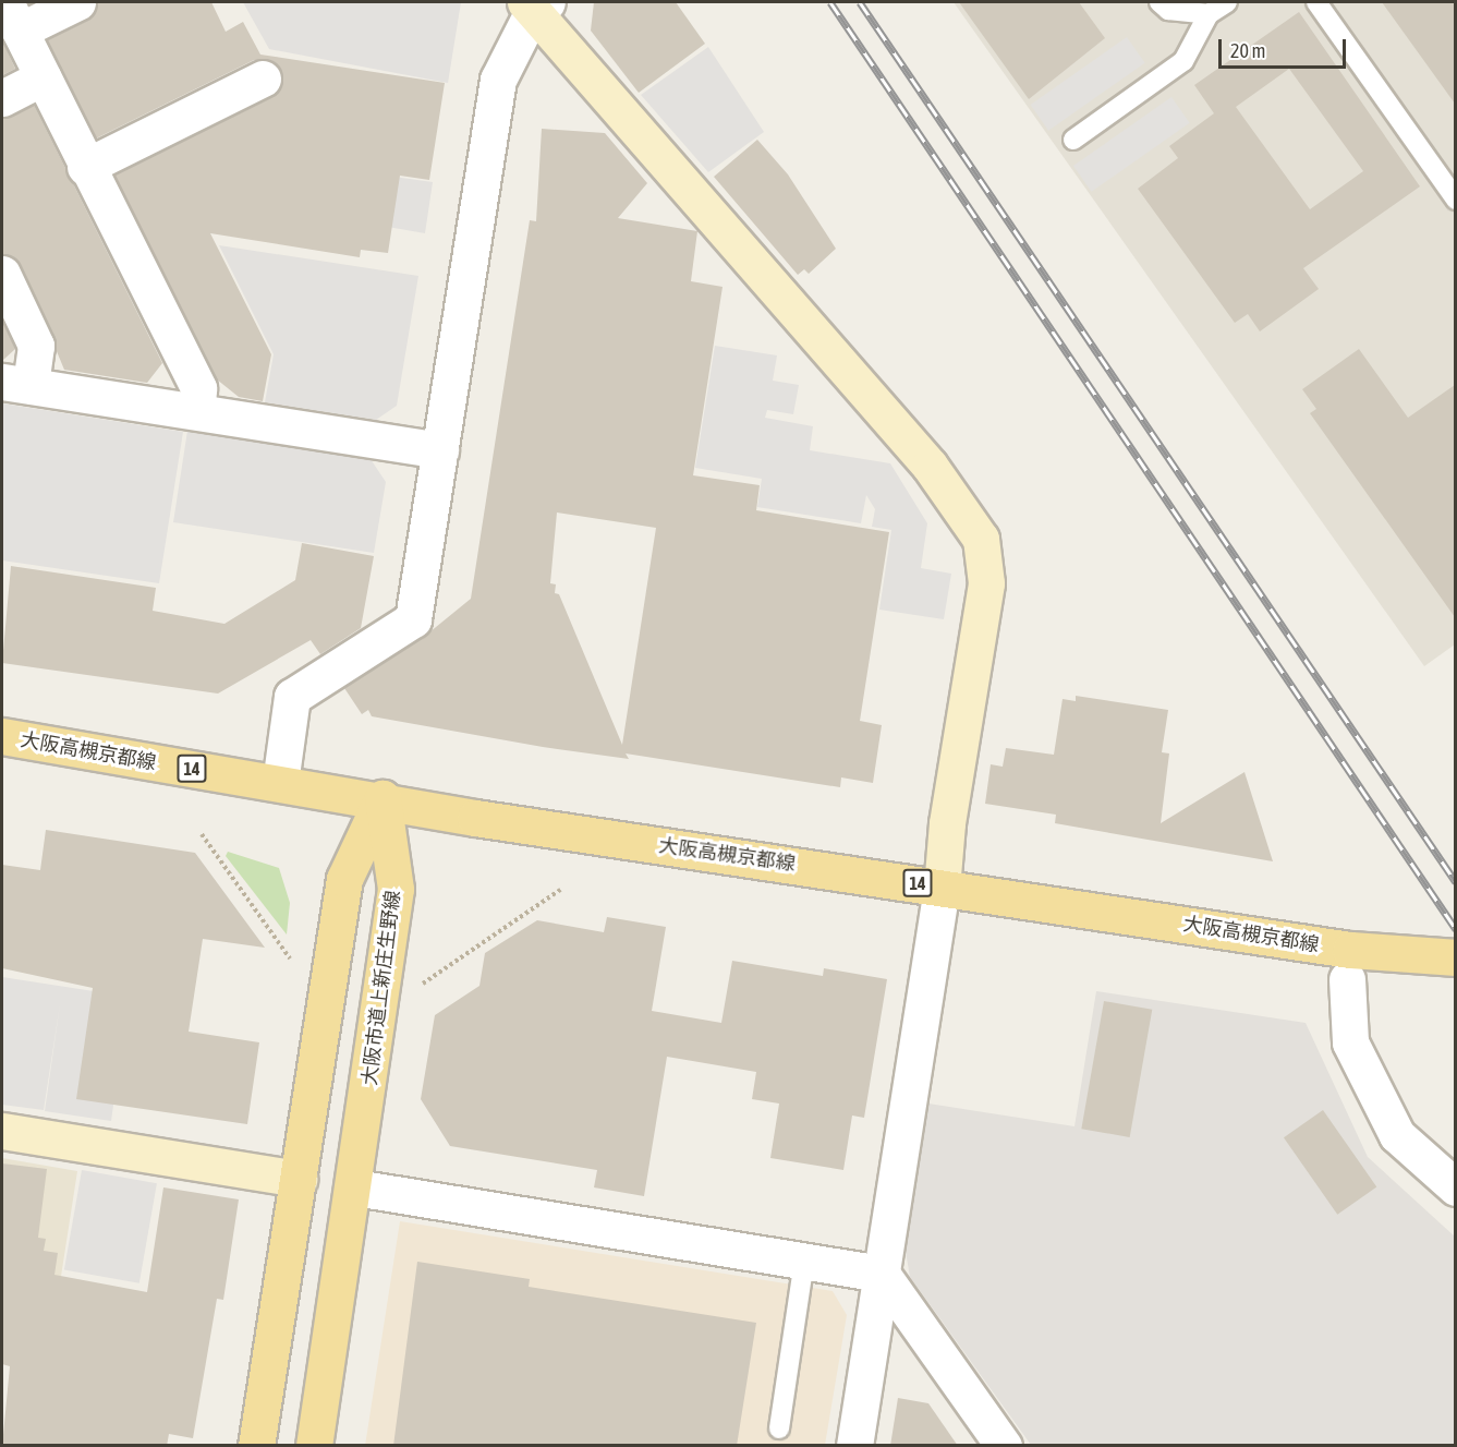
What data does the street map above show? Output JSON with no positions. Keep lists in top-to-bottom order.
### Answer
{
  "streets": {
    "main road": ["大阪高槻京都線", "14", "大阪市道上新庄生野線"]
  },
  "crossings": [
    ["大阪高槻京都線", "大阪市道上新庄生野線"]
  ],
  "scale_bar": "20 m"
}
